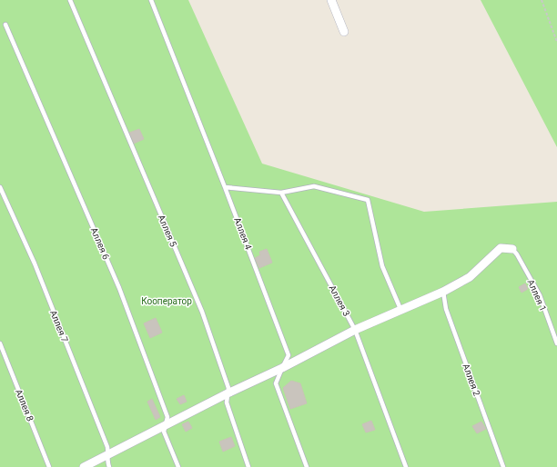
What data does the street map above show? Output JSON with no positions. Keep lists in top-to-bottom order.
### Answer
{
  "streets": {
    "lane": [
      "Аллея 5",
      "Аллея 4",
      "Аллея 6",
      "Аллея 1",
      "Аллея 3",
      "Аллея 7",
      "Аллея 2",
      "Аллея 8"
    ]
  },
  "parks": ["Кооператор"]
}
